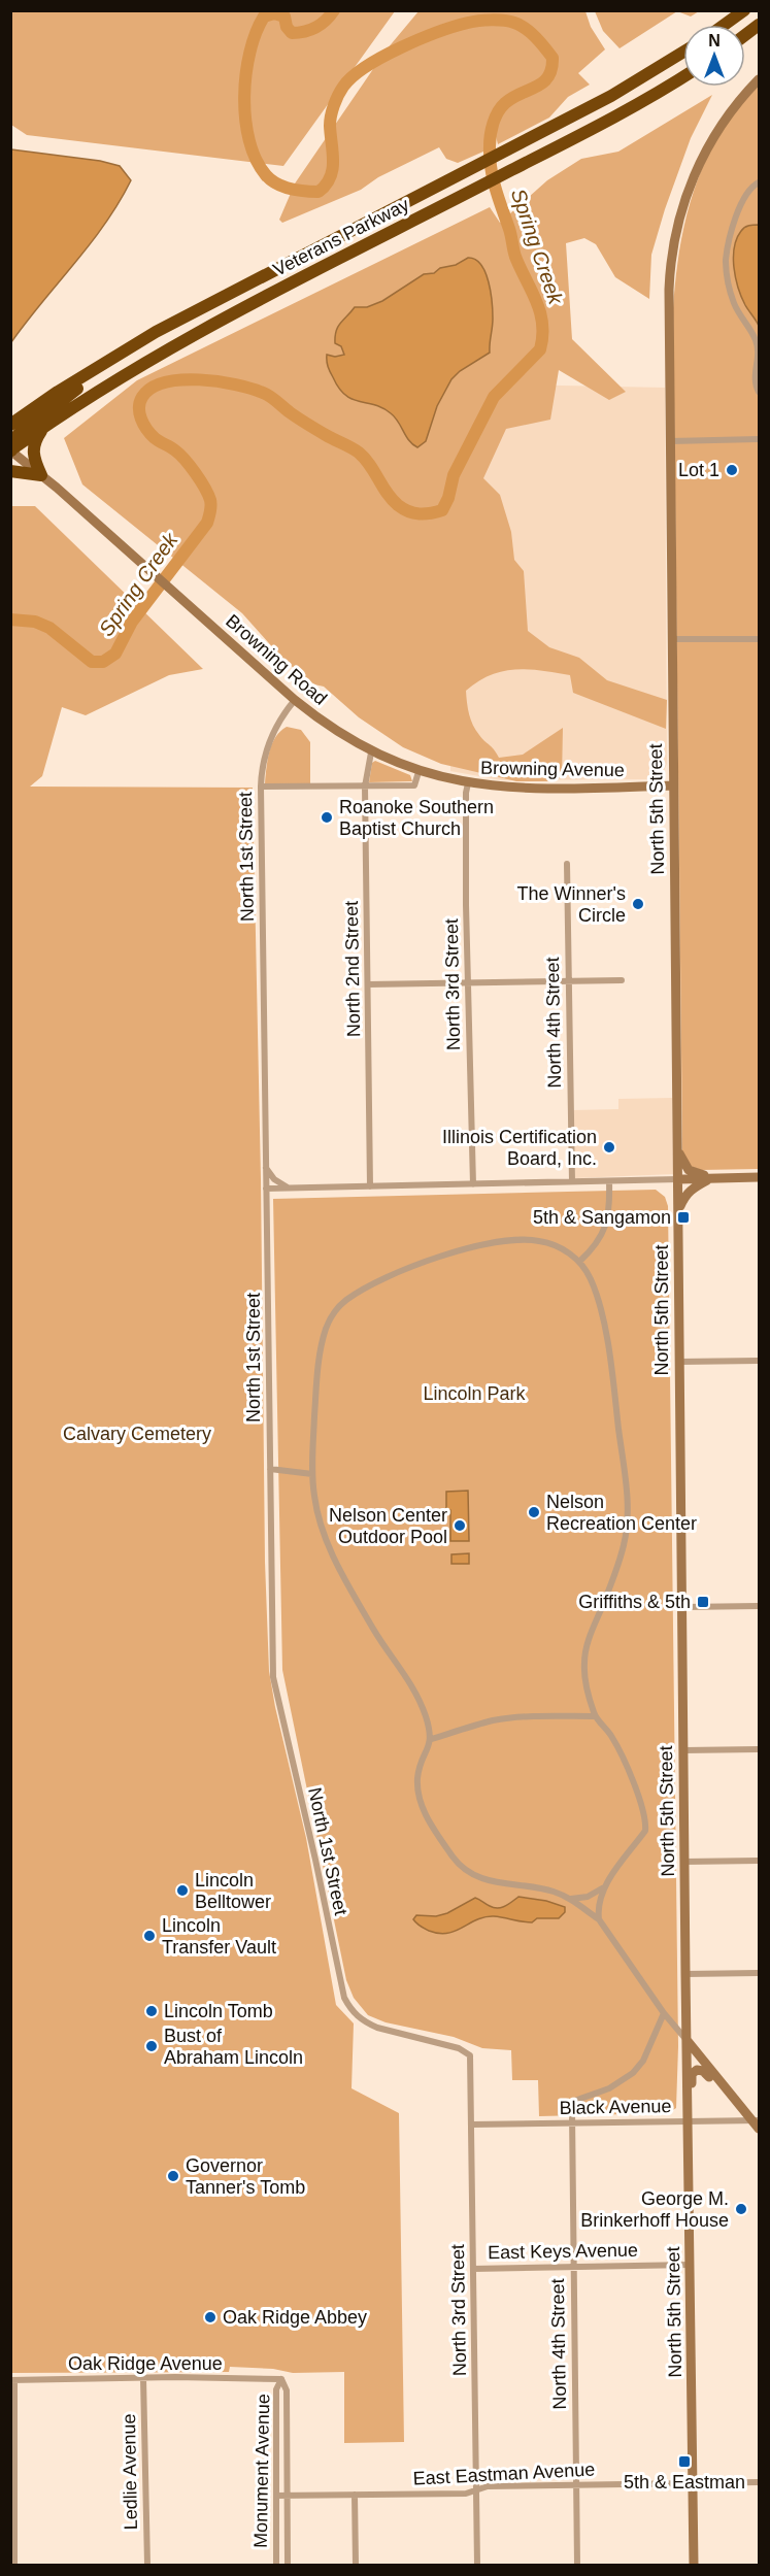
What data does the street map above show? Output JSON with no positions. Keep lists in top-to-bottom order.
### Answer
{
  "streets": {
    "highway": ["Veterans Parkway"],
    "main road": ["Browning Road", "Browning Avenue", "North 5th Street"],
    "street": [
      "North 1st Street",
      "North 2nd Street",
      "North 3rd Street",
      "North 4th Street",
      "Black Avenue",
      "East Keys Avenue",
      "Oak Ridge Avenue",
      "Monument Avenue",
      "Ledlie Avenue",
      "East Eastman Avenue"
    ]
  },
  "crossings": [
    ["Veterans Parkway", "Browning Road"],
    ["Browning Road", "Browning Avenue"],
    ["Browning Road", "North 1st Street"],
    ["Browning Road", "North 2nd Street"],
    ["Browning Road", "North 3rd Street"],
    ["Browning Avenue", "North 5th Street"],
    ["Browning Avenue", "North 3rd Street"],
    ["North 5th Street", "Black Avenue"],
    ["North 5th Street", "East Keys Avenue"],
    ["North 5th Street", "East Eastman Avenue"],
    ["North 1st Street", "North 3rd Street"],
    ["North 3rd Street", "Black Avenue"],
    ["North 3rd Street", "East Keys Avenue"],
    ["North 3rd Street", "East Eastman Avenue"],
    ["North 4th Street", "Black Avenue"],
    ["North 4th Street", "East Keys Avenue"],
    ["North 4th Street", "East Eastman Avenue"],
    ["Oak Ridge Avenue", "Monument Avenue"],
    ["Oak Ridge Avenue", "Ledlie Avenue"],
    ["Monument Avenue", "East Eastman Avenue"]
  ],
  "water": ["Spring Creek"],
  "parks": ["Lincoln Park", "Calvary Cemetery"],
  "places": {
    "other": [
      "Lot 1",
      "Roanoke Southern Baptist Church",
      "The Winner's Circle",
      "Illinois Certification Board, Inc.",
      "Nelson Recreation Center",
      "Nelson Center Outdoor Pool",
      "Lincoln Belltower",
      "Lincoln Transfer Vault",
      "Lincoln Tomb",
      "Bust of Abraham Lincoln",
      "Governor Tanner's Tomb",
      "George M. Brinkerhoff House",
      "Oak Ridge Abbey"
    ],
    "transit": ["5th & Sangamon", "Griffiths & 5th", "5th & Eastman"]
  },
  "north": "top"
}
